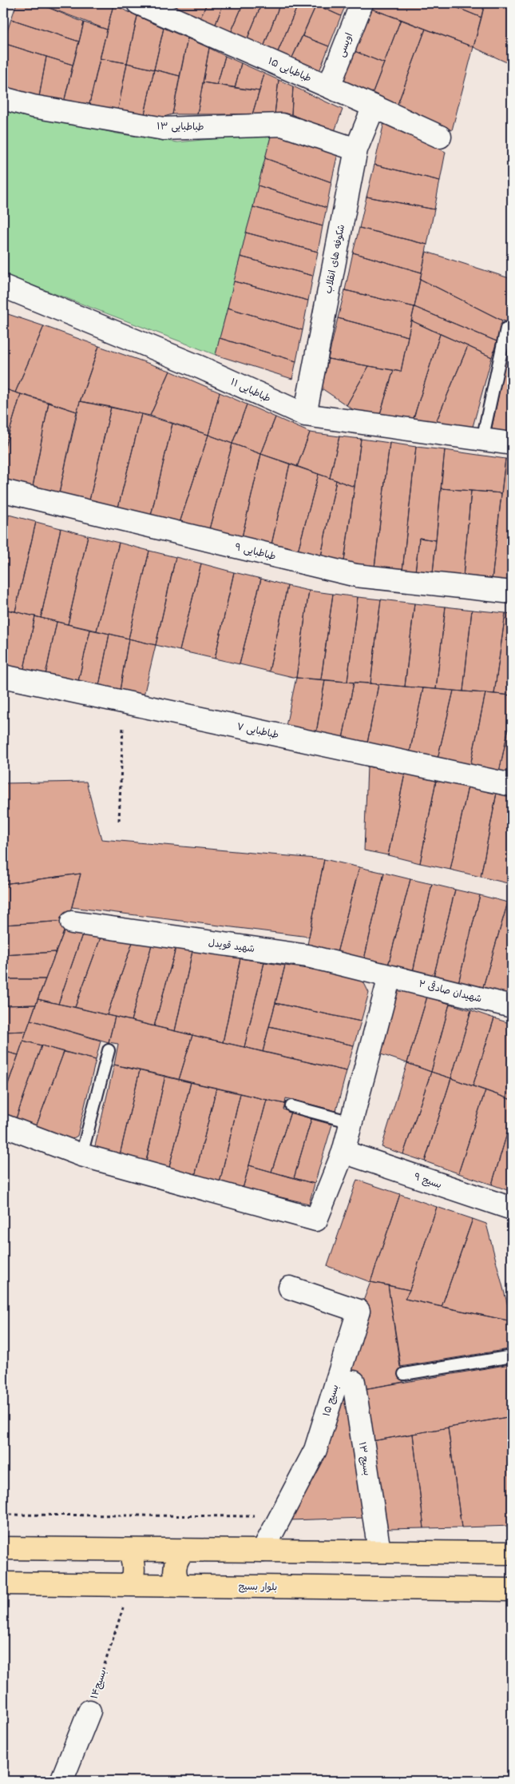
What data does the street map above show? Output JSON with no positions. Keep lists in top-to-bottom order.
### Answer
{
  "streets": {
    "main road": ["بلوار بسیج"],
    "street": [
      "اویسی",
      "طباطبایی ۱۵",
      "طباطبایی ۱۳",
      "شکوفه های انقلاب",
      "طباطبایی ۱۱",
      "طباطبایی ۹",
      "طباطبایی ۷",
      "شهید قویدل",
      "شهیدان صادقی ۲",
      "بسیج ۹",
      "بسیج ۱۵",
      "بسیج ۱۳",
      "بسیج۱۴"
    ]
  },
  "crossings": [
    ["اویسی", "طباطبایی ۱۵"],
    ["طباطبایی ۱۵", "شکوفه های انقلاب"],
    ["طباطبایی ۱۳", "شکوفه های انقلاب"],
    ["شکوفه های انقلاب", "طباطبایی ۱۱"],
    ["شهید قویدل", "شهیدان صادقی ۲"],
    ["بسیج ۱۵", "بسیج ۱۳"],
    ["بلوار بسیج", "بسیج۱۴"]
  ]
}
